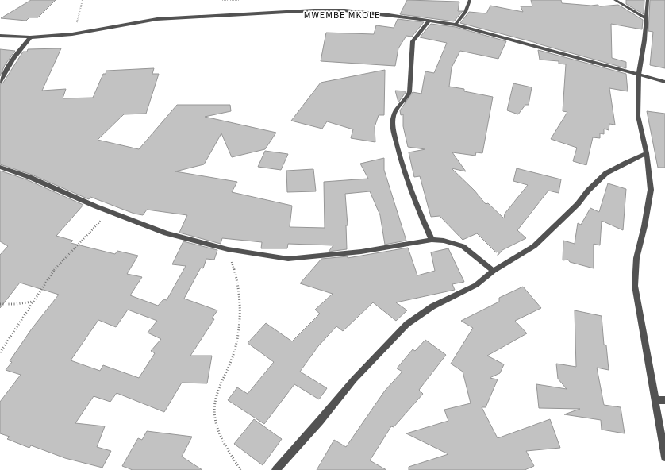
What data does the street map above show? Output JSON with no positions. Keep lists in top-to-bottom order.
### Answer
{
  "districts": ["MWEMBE MKOLE"]
}
